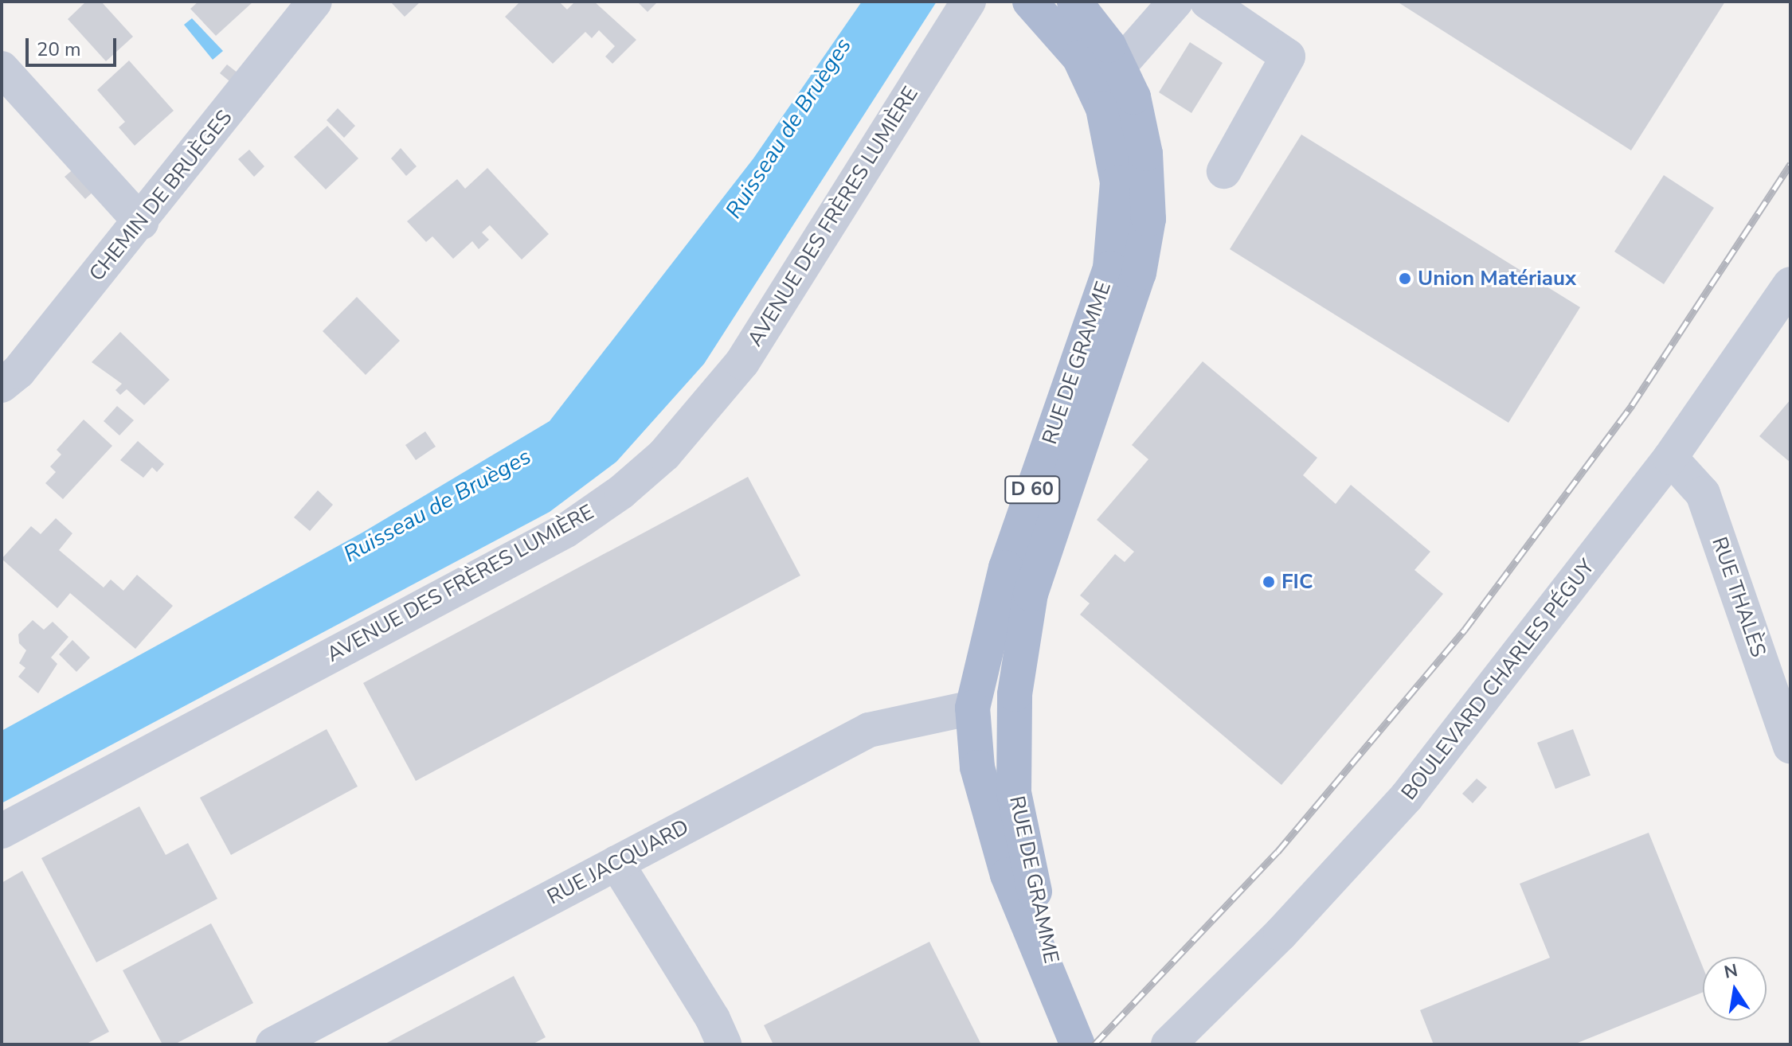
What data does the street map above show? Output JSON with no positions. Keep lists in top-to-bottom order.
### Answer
{
  "streets": {
    "main road": ["RUE DE GRAMME", "D 60"],
    "street": [
      "CHEMIN DE BRUÈGES",
      "AVENUE DES FRÈRES LUMIÈRE",
      "RUE THALÈS",
      "BOULEVARD CHARLES PÉGUY",
      "RUE JACQUARD"
    ]
  },
  "crossings": [
    ["RUE DE GRAMME", "RUE JACQUARD"],
    ["RUE THALÈS", "BOULEVARD CHARLES PÉGUY"]
  ],
  "water": ["Ruisseau de Bruèges"],
  "places": ["Union Matériaux", "FIC"],
  "scale_bar": "20 m",
  "north": "top"
}
